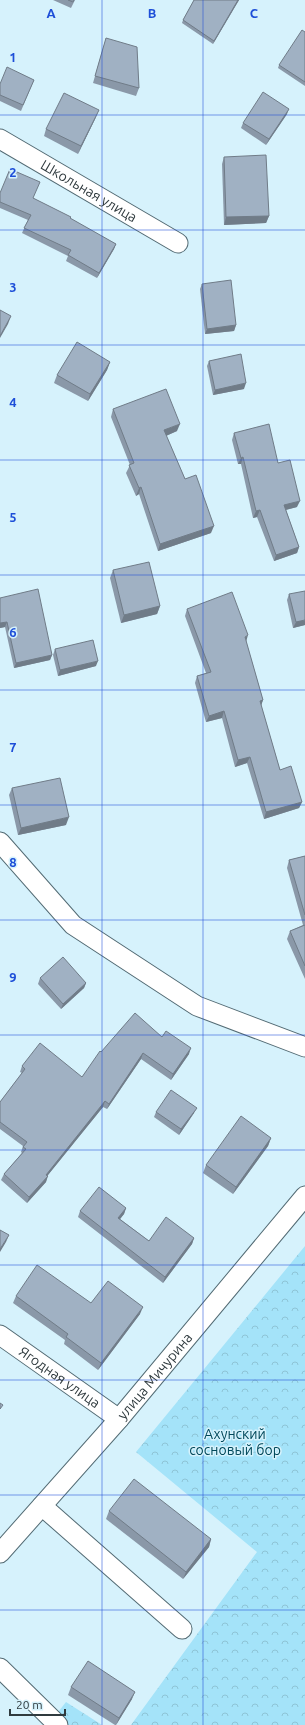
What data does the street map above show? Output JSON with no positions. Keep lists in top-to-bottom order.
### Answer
{
  "streets": {
    "street": ["Школьная улица", "улица Мичурина", "Ягодная улица"]
  },
  "crossings": [
    ["улица Мичурина", "Ягодная улица"]
  ],
  "parks": ["Ахунский сосновый бор"],
  "scale_bar": "20 m",
  "grid": {
    "columns": ["A", "B", "C"],
    "rows": [
      "1",
      "2",
      "3",
      "4",
      "5",
      "6",
      "7",
      "8",
      "9"
    ]
  }
}
